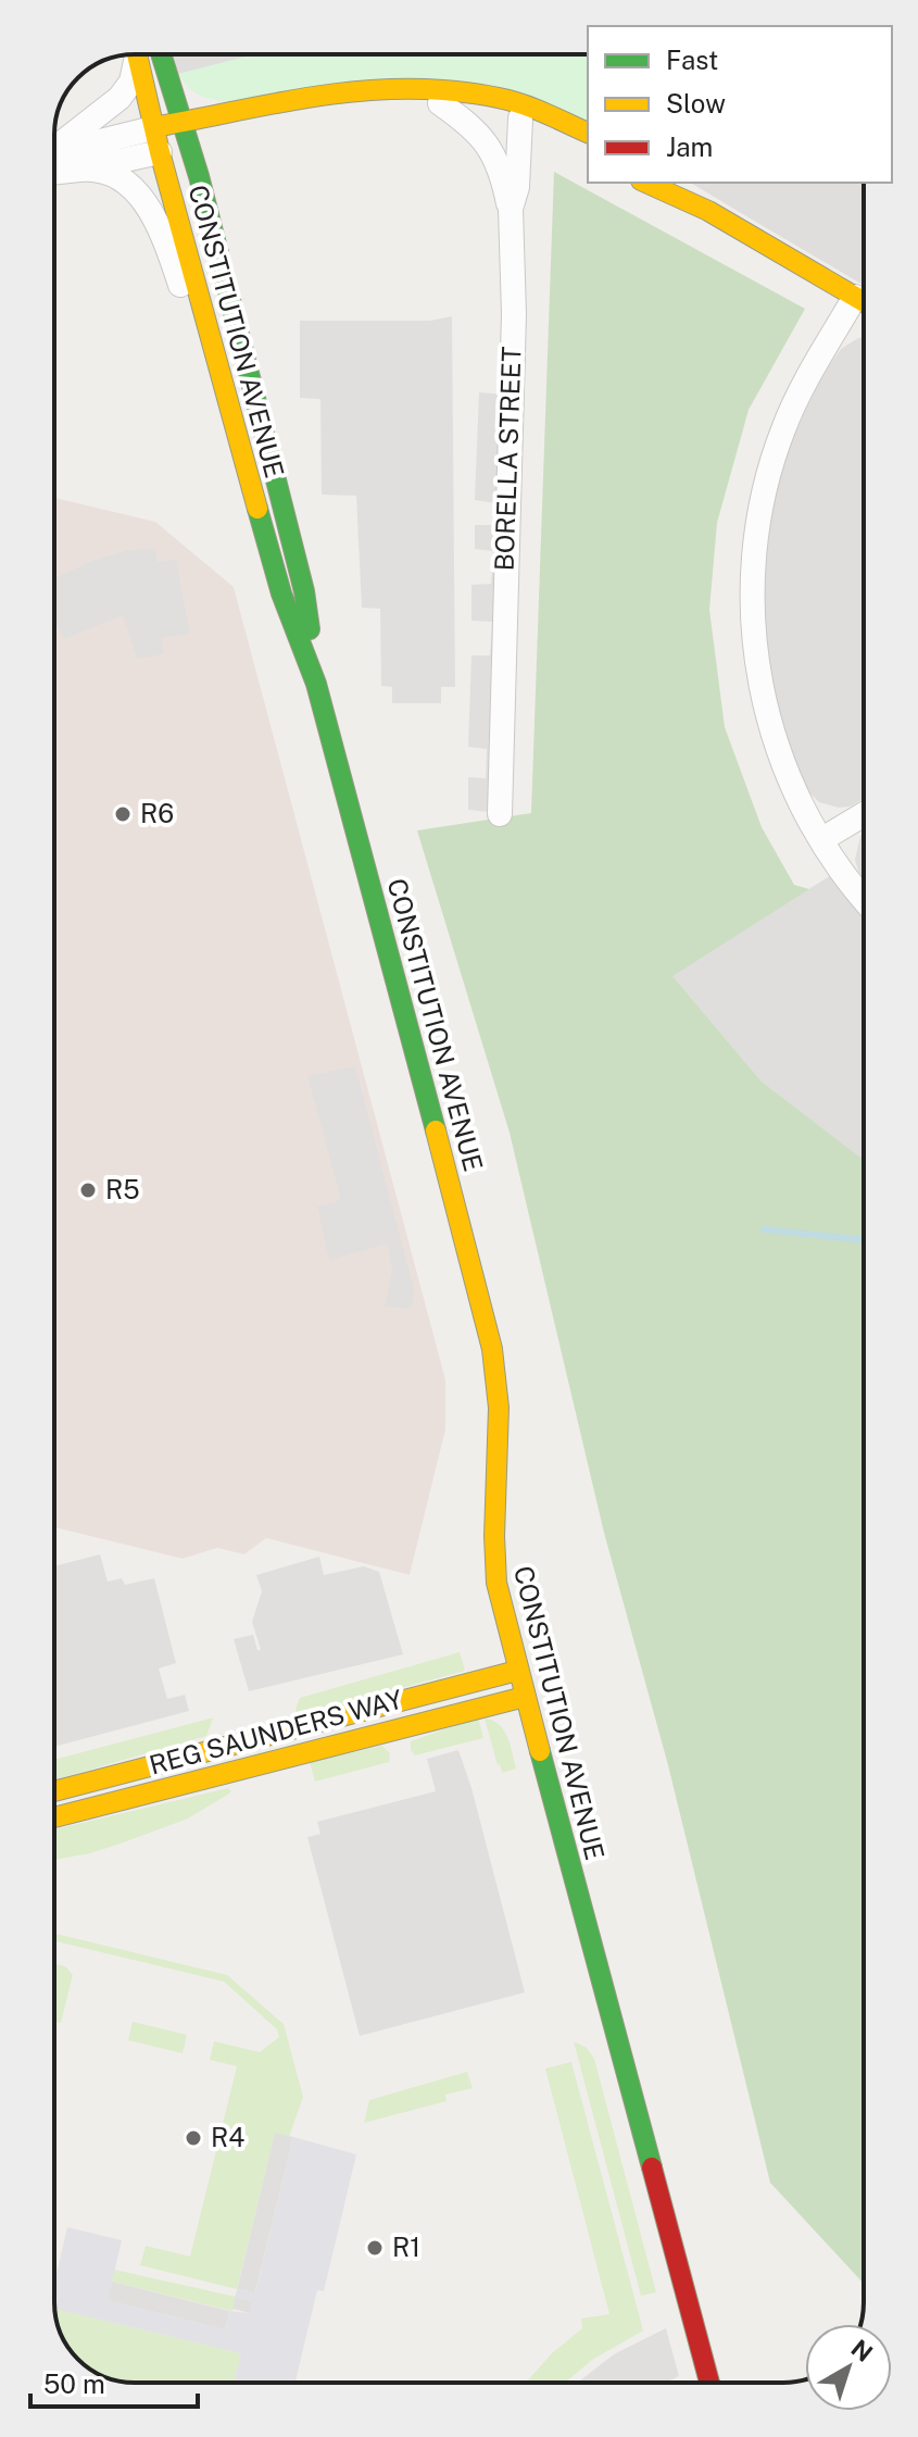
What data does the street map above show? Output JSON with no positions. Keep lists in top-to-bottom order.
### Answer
{
  "streets": {
    "street": ["CONSTITUTION AVENUE", "BORELLA STREET", "REG SAUNDERS WAY"]
  },
  "crossings": [
    ["CONSTITUTION AVENUE", "REG SAUNDERS WAY"]
  ],
  "places": [
    "R6",
    "R5",
    "R4",
    "R1"
  ],
  "legend": ["Fast", "Slow", "Jam"],
  "scale_bar": "50 m",
  "north": "top right"
}
